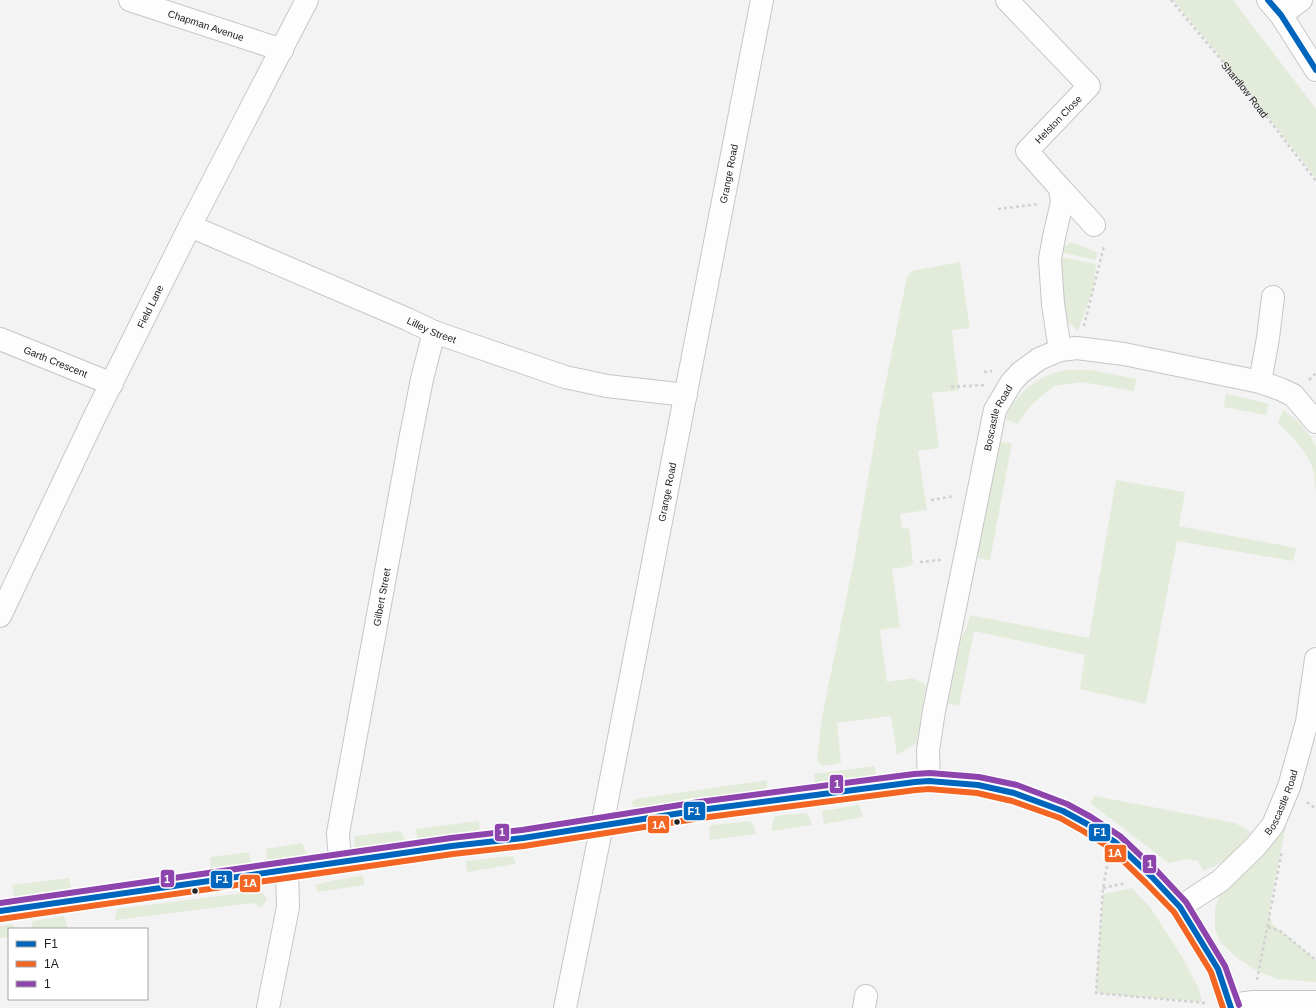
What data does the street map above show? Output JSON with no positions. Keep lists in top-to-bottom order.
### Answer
{
  "streets": {
    "street": [
      "Chapman Avenue",
      "Helston Close",
      "Grange Road",
      "Field Lane",
      "Lilley Street",
      "Garth Crescent",
      "Boscastle Road",
      "Gilbert Street"
    ],
    "path": ["Shardlow Road"]
  },
  "crossings": [
    ["Chapman Avenue", "Field Lane"],
    ["Grange Road", "Lilley Street"],
    ["Field Lane", "Lilley Street"],
    ["Field Lane", "Garth Crescent"],
    ["Lilley Street", "Gilbert Street"]
  ],
  "lines": ["transit line F1", "transit line 1", "transit line 1A"],
  "legend": ["F1", "1A", "1"]
}
